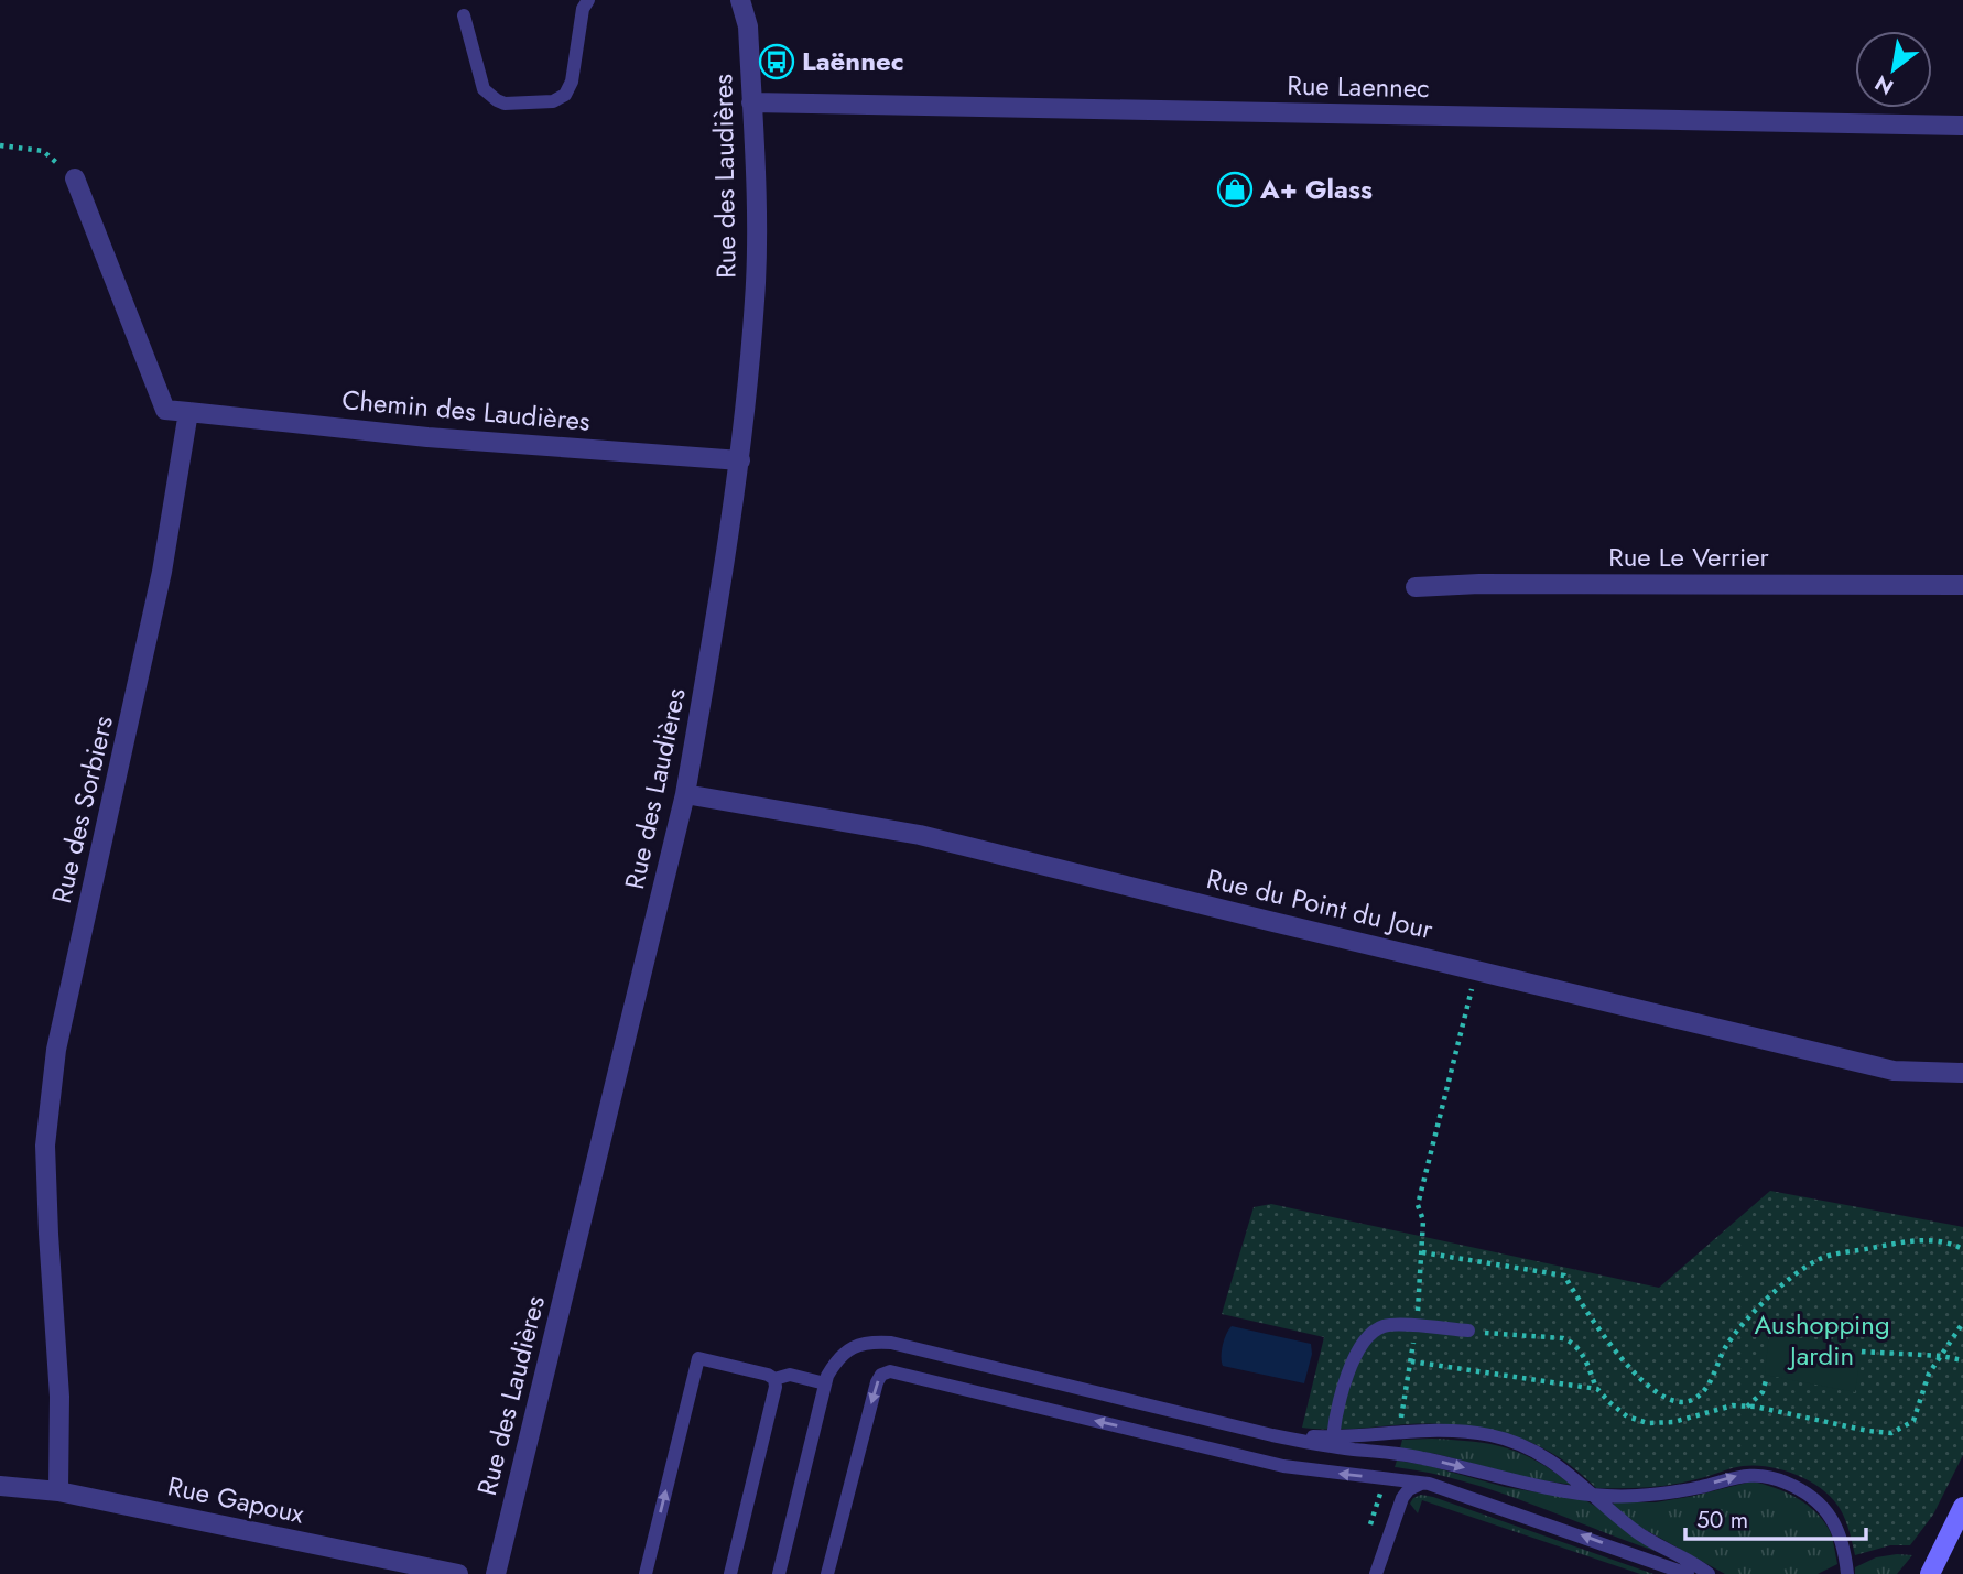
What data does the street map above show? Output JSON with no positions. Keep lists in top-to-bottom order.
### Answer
{
  "streets": {
    "street": [
      "Rue Laennec",
      "Rue des Laudières",
      "Chemin des Laudières",
      "Rue Le Verrier",
      "Rue des Sorbiers",
      "Rue du Point du Jour",
      "Rue Gapoux"
    ]
  },
  "crossings": [
    ["Rue Laennec", "Rue des Laudières"],
    ["Rue des Laudières", "Chemin des Laudières"],
    ["Rue des Laudières", "Rue du Point du Jour"],
    ["Chemin des Laudières", "Rue des Sorbiers"],
    ["Rue des Sorbiers", "Rue Gapoux"]
  ],
  "parks": ["Aushopping Jardin"],
  "places": {
    "bus stop": ["Laënnec"],
    "shop": ["A+ Glass"]
  },
  "scale_bar": "50 m",
  "north": "bottom left"
}
